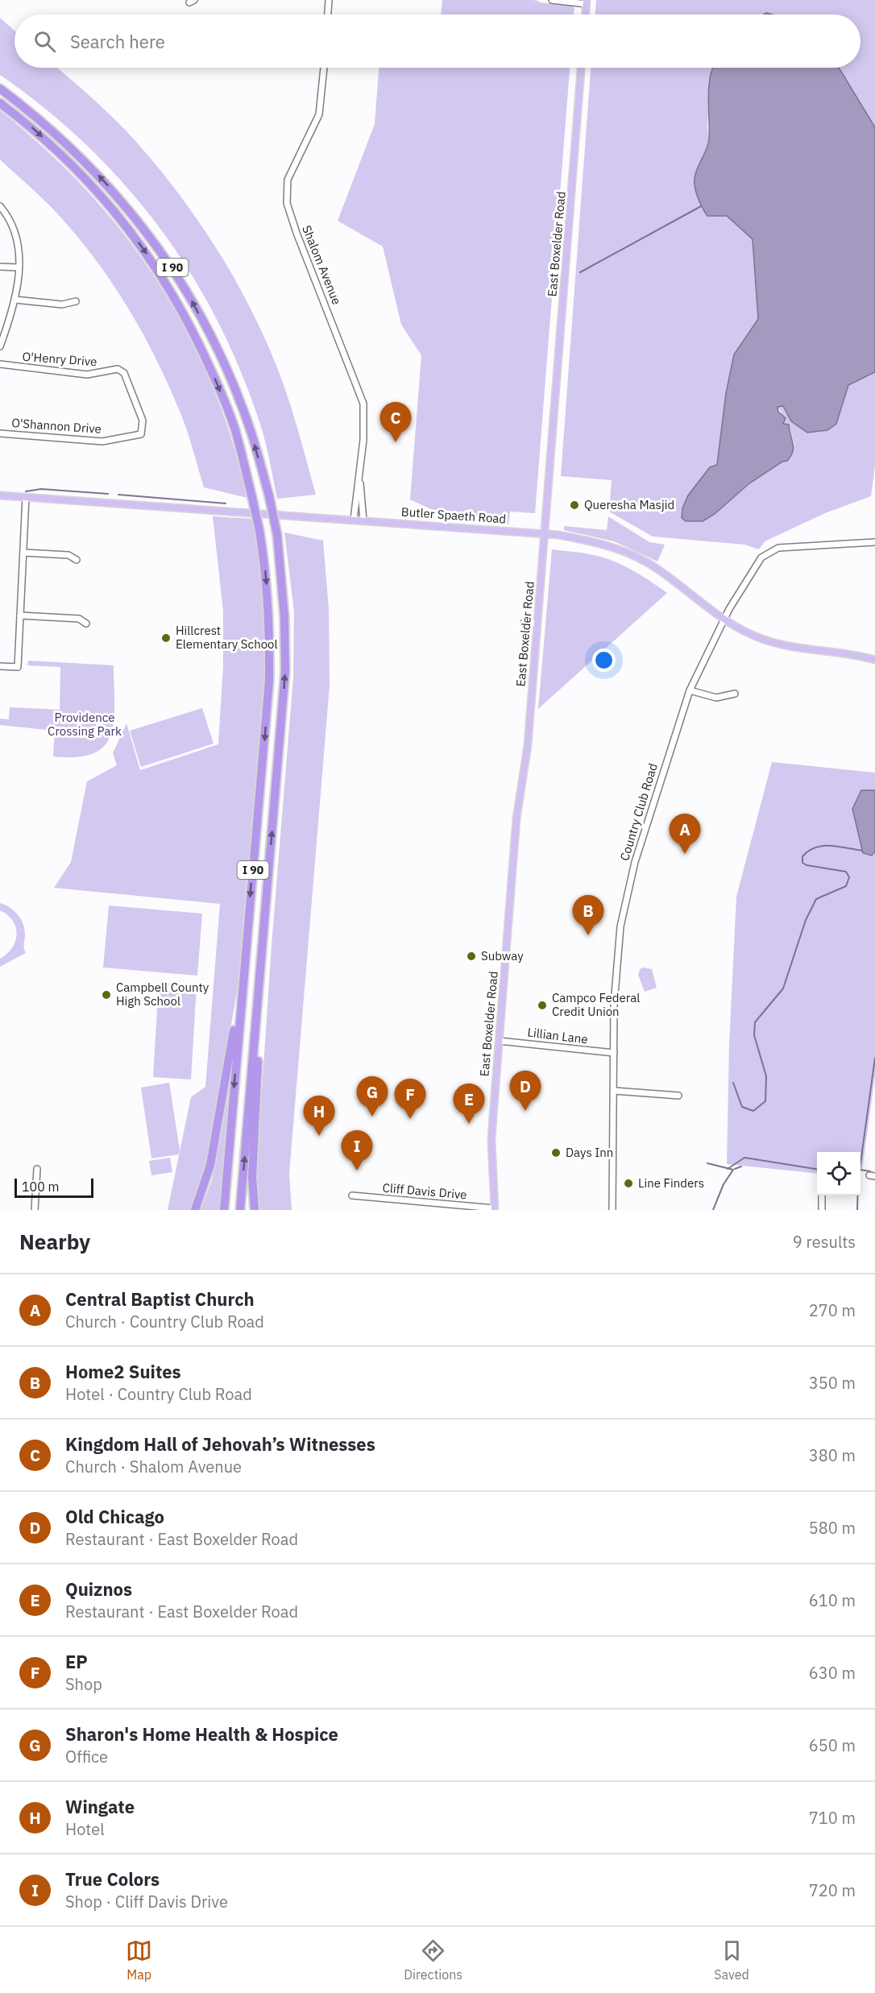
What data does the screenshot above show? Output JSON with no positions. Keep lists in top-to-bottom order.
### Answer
{
  "streets": {
    "highway": ["I 90"],
    "main road": ["East Boxelder Road", "Butler Spaeth Road"],
    "street": [
      "Shalom Avenue",
      "O'Henry Drive",
      "O'Shannon Drive",
      "Country Club Road",
      "Lillian Lane",
      "Cliff Davis Drive"
    ]
  },
  "crossings": [
    ["East Boxelder Road", "Butler Spaeth Road"],
    ["East Boxelder Road", "Lillian Lane"],
    ["East Boxelder Road", "Cliff Davis Drive"],
    ["Shalom Avenue", "Butler Spaeth Road"],
    ["O'Henry Drive", "O'Shannon Drive"],
    ["Butler Spaeth Road", "Country Club Road"],
    ["Country Club Road", "Lillian Lane"]
  ],
  "parks": ["Providence Crossing Park"],
  "places": [
    "Queresha Masjid",
    "Hillcrest Elementary School",
    "Subway",
    "Campbell County High School",
    "Campco Federal Credit Union",
    "Days Inn",
    "Line Finders"
  ],
  "scale_bar": "100 m",
  "page": {
    "search": "Search here",
    "pins": [
      "C",
      "A",
      "B",
      "D",
      "G",
      "F",
      "E",
      "H",
      "I"
    ],
    "scale": "100 m",
    "heading": ["Nearby", "9 results"],
    "list": [
      {
        "mark": "A",
        "name": "Central Baptist Church",
        "note": "Church · Country Club Road",
        "value": "270 m"
      },
      {
        "mark": "B",
        "name": "Home2 Suites",
        "note": "Hotel · Country Club Road",
        "value": "350 m"
      },
      {
        "mark": "C",
        "name": "Kingdom Hall of Jehovah’s Witnesses",
        "note": "Church · Shalom Avenue",
        "value": "380 m"
      },
      {
        "mark": "D",
        "name": "Old Chicago",
        "note": "Restaurant · East Boxelder Road",
        "value": "580 m"
      },
      {
        "mark": "E",
        "name": "Quiznos",
        "note": "Restaurant · East Boxelder Road",
        "value": "610 m"
      },
      {
        "mark": "F",
        "name": "EP",
        "note": "Shop",
        "value": "630 m"
      },
      {
        "mark": "G",
        "name": "Sharon's Home Health & Hospice",
        "note": "Office",
        "value": "650 m"
      },
      {
        "mark": "H",
        "name": "Wingate",
        "note": "Hotel",
        "value": "710 m"
      },
      {
        "mark": "I",
        "name": "True Colors",
        "note": "Shop · Cliff Davis Drive",
        "value": "720 m"
      }
    ],
    "nav": ["Map", "Directions", "Saved"]
  }
}
